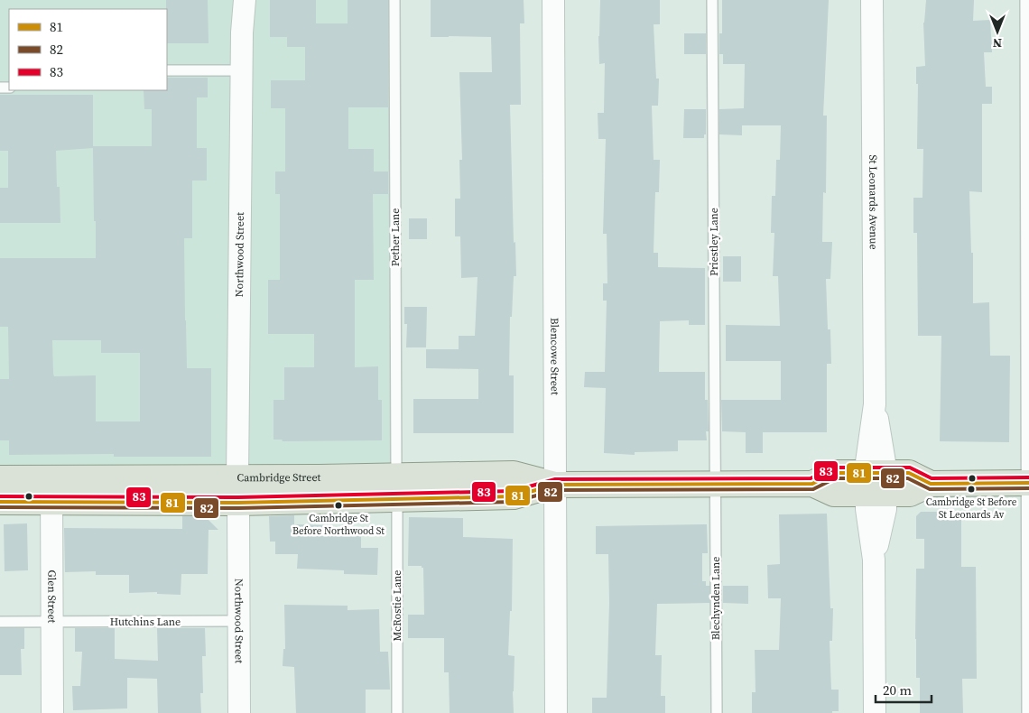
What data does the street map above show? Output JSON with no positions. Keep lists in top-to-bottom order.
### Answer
{
  "streets": {
    "main road": ["Cambridge Street"],
    "street": [
      "St Leonards Avenue",
      "Northwood Street",
      "Blencowe Street",
      "Glen Street"
    ],
    "lane": [
      "Pether Lane",
      "Priestley Lane",
      "Blechynden Lane",
      "McRostie Lane",
      "Hutchins Lane"
    ]
  },
  "crossings": [
    ["St Leonards Avenue", "Cambridge Street"],
    ["Pether Lane", "Cambridge Street"],
    ["Pether Lane", "McRostie Lane"],
    ["Priestley Lane", "Cambridge Street"],
    ["Priestley Lane", "Blechynden Lane"],
    ["Northwood Street", "Cambridge Street"],
    ["Northwood Street", "Hutchins Lane"],
    ["Blencowe Street", "Cambridge Street"],
    ["Cambridge Street", "Glen Street"],
    ["Cambridge Street", "Blechynden Lane"],
    ["Cambridge Street", "McRostie Lane"],
    ["Glen Street", "Hutchins Lane"]
  ],
  "places": ["Cambridge St Before St Leonards Av", "Cambridge St Before Northwood St"],
  "lines": ["transit line 83", "transit line 81", "transit line 82"],
  "legend": ["81", "82", "83"],
  "scale_bar": "20 m",
  "north": "bottom"
}
